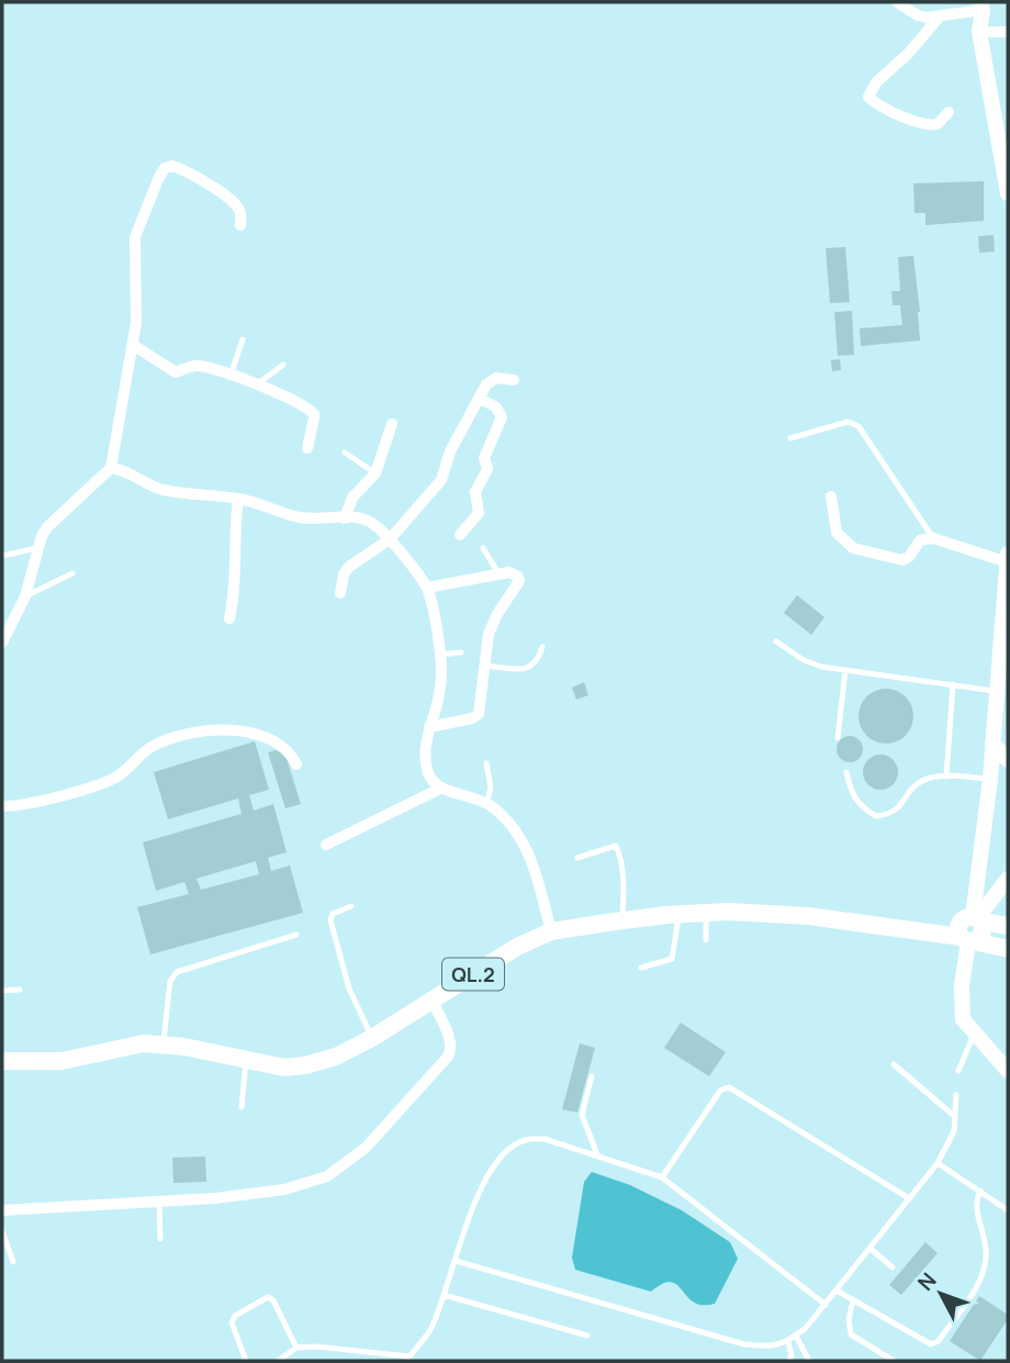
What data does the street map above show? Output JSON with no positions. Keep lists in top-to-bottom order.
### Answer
{
  "streets": {
    "highway": ["QL.2"]
  },
  "north": "top left"
}
